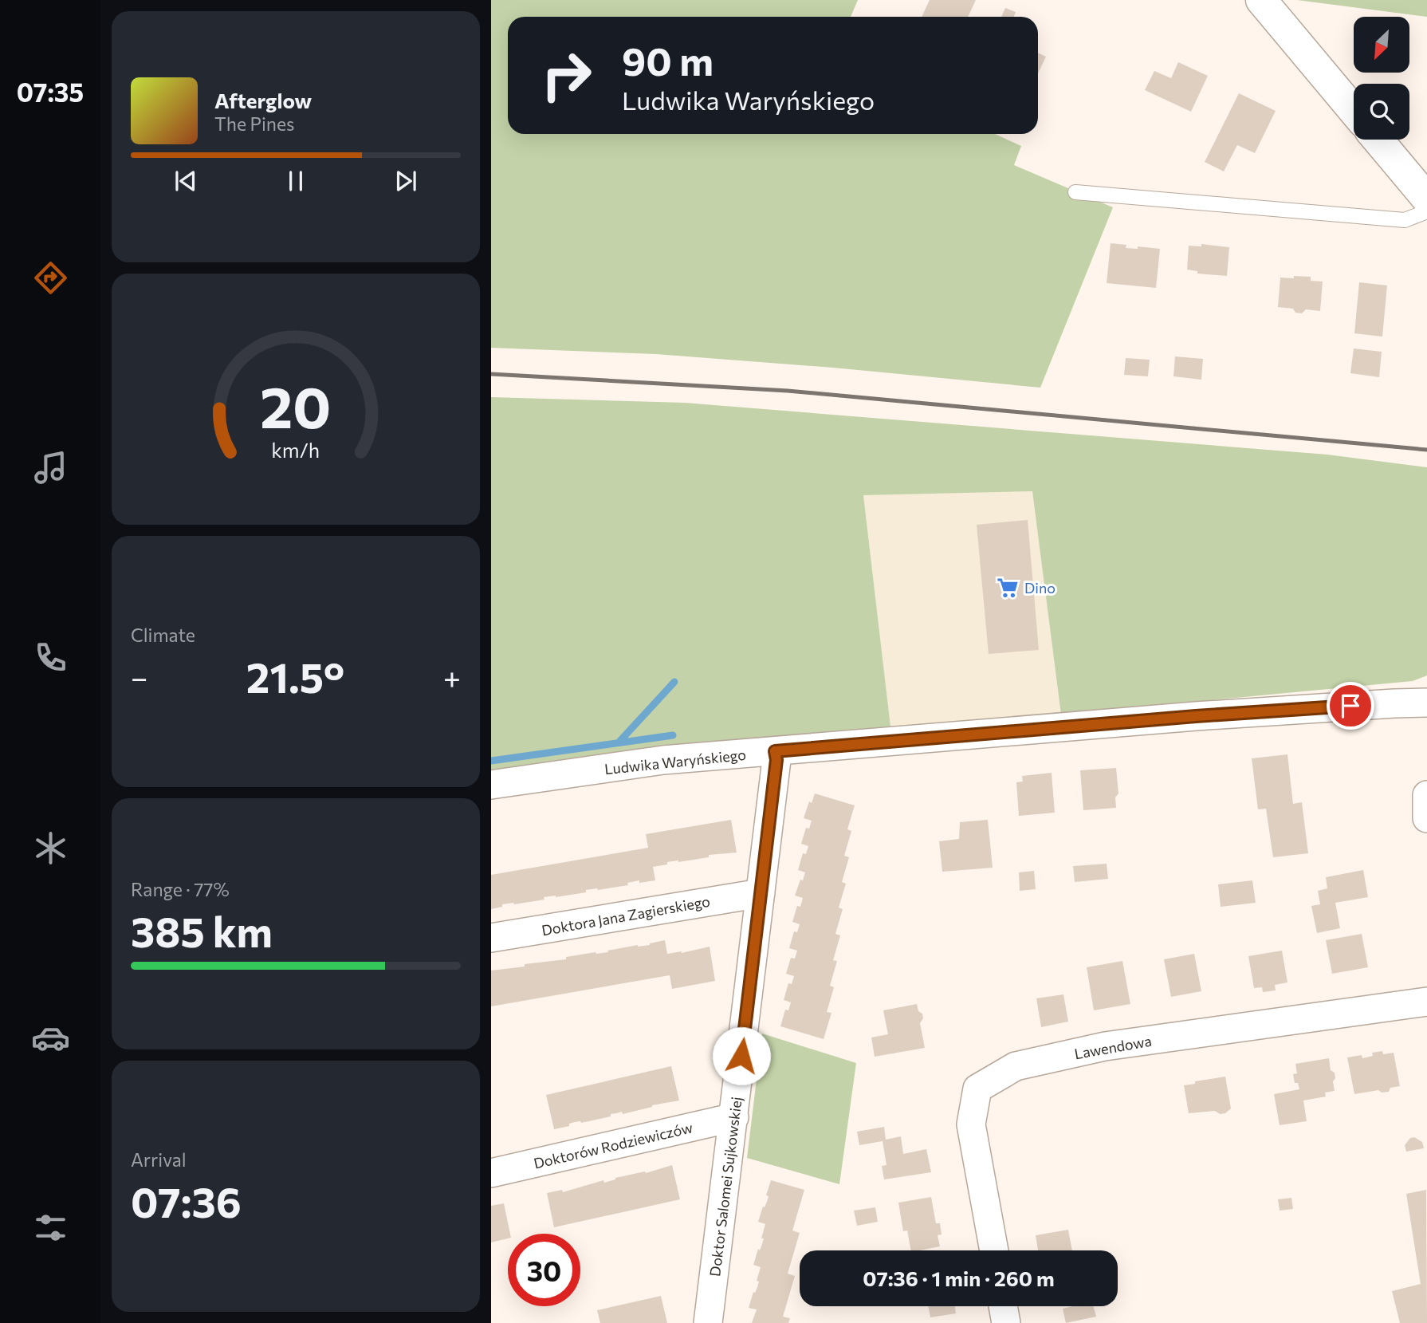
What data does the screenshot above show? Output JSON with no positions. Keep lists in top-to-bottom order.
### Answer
{
  "streets": {
    "street": [
      "Ludwika Waryńskiego",
      "Doktora Jana Zagierskiego",
      "Lawendowa",
      "Doktorów Rodziewiczów",
      "Doktor Salomei Sujkowskiej"
    ]
  },
  "crossings": [
    ["Ludwika Waryńskiego", "Doktor Salomei Sujkowskiej"],
    ["Doktora Jana Zagierskiego", "Doktor Salomei Sujkowskiej"],
    ["Doktorów Rodziewiczów", "Doktor Salomei Sujkowskiej"]
  ],
  "places": {
    "supermarket": ["Dino"]
  },
  "north": "bottom left",
  "page": {
    "tabs": "07:35",
    "turn": ["90 m", "Ludwika Waryńskiego"],
    "song": ["Afterglow", "The Pines"],
    "tile": [
      "Climate",
      ["Range · 77%", "385 km"],
      ["Arrival", "07:36"]
    ],
    "heat": ["−", "21.5°", "+"],
    "limit": "30",
    "trip": "07:36 · 1 min · 260 m",
    "gauge": ["20", "km/h"]
  }
}
